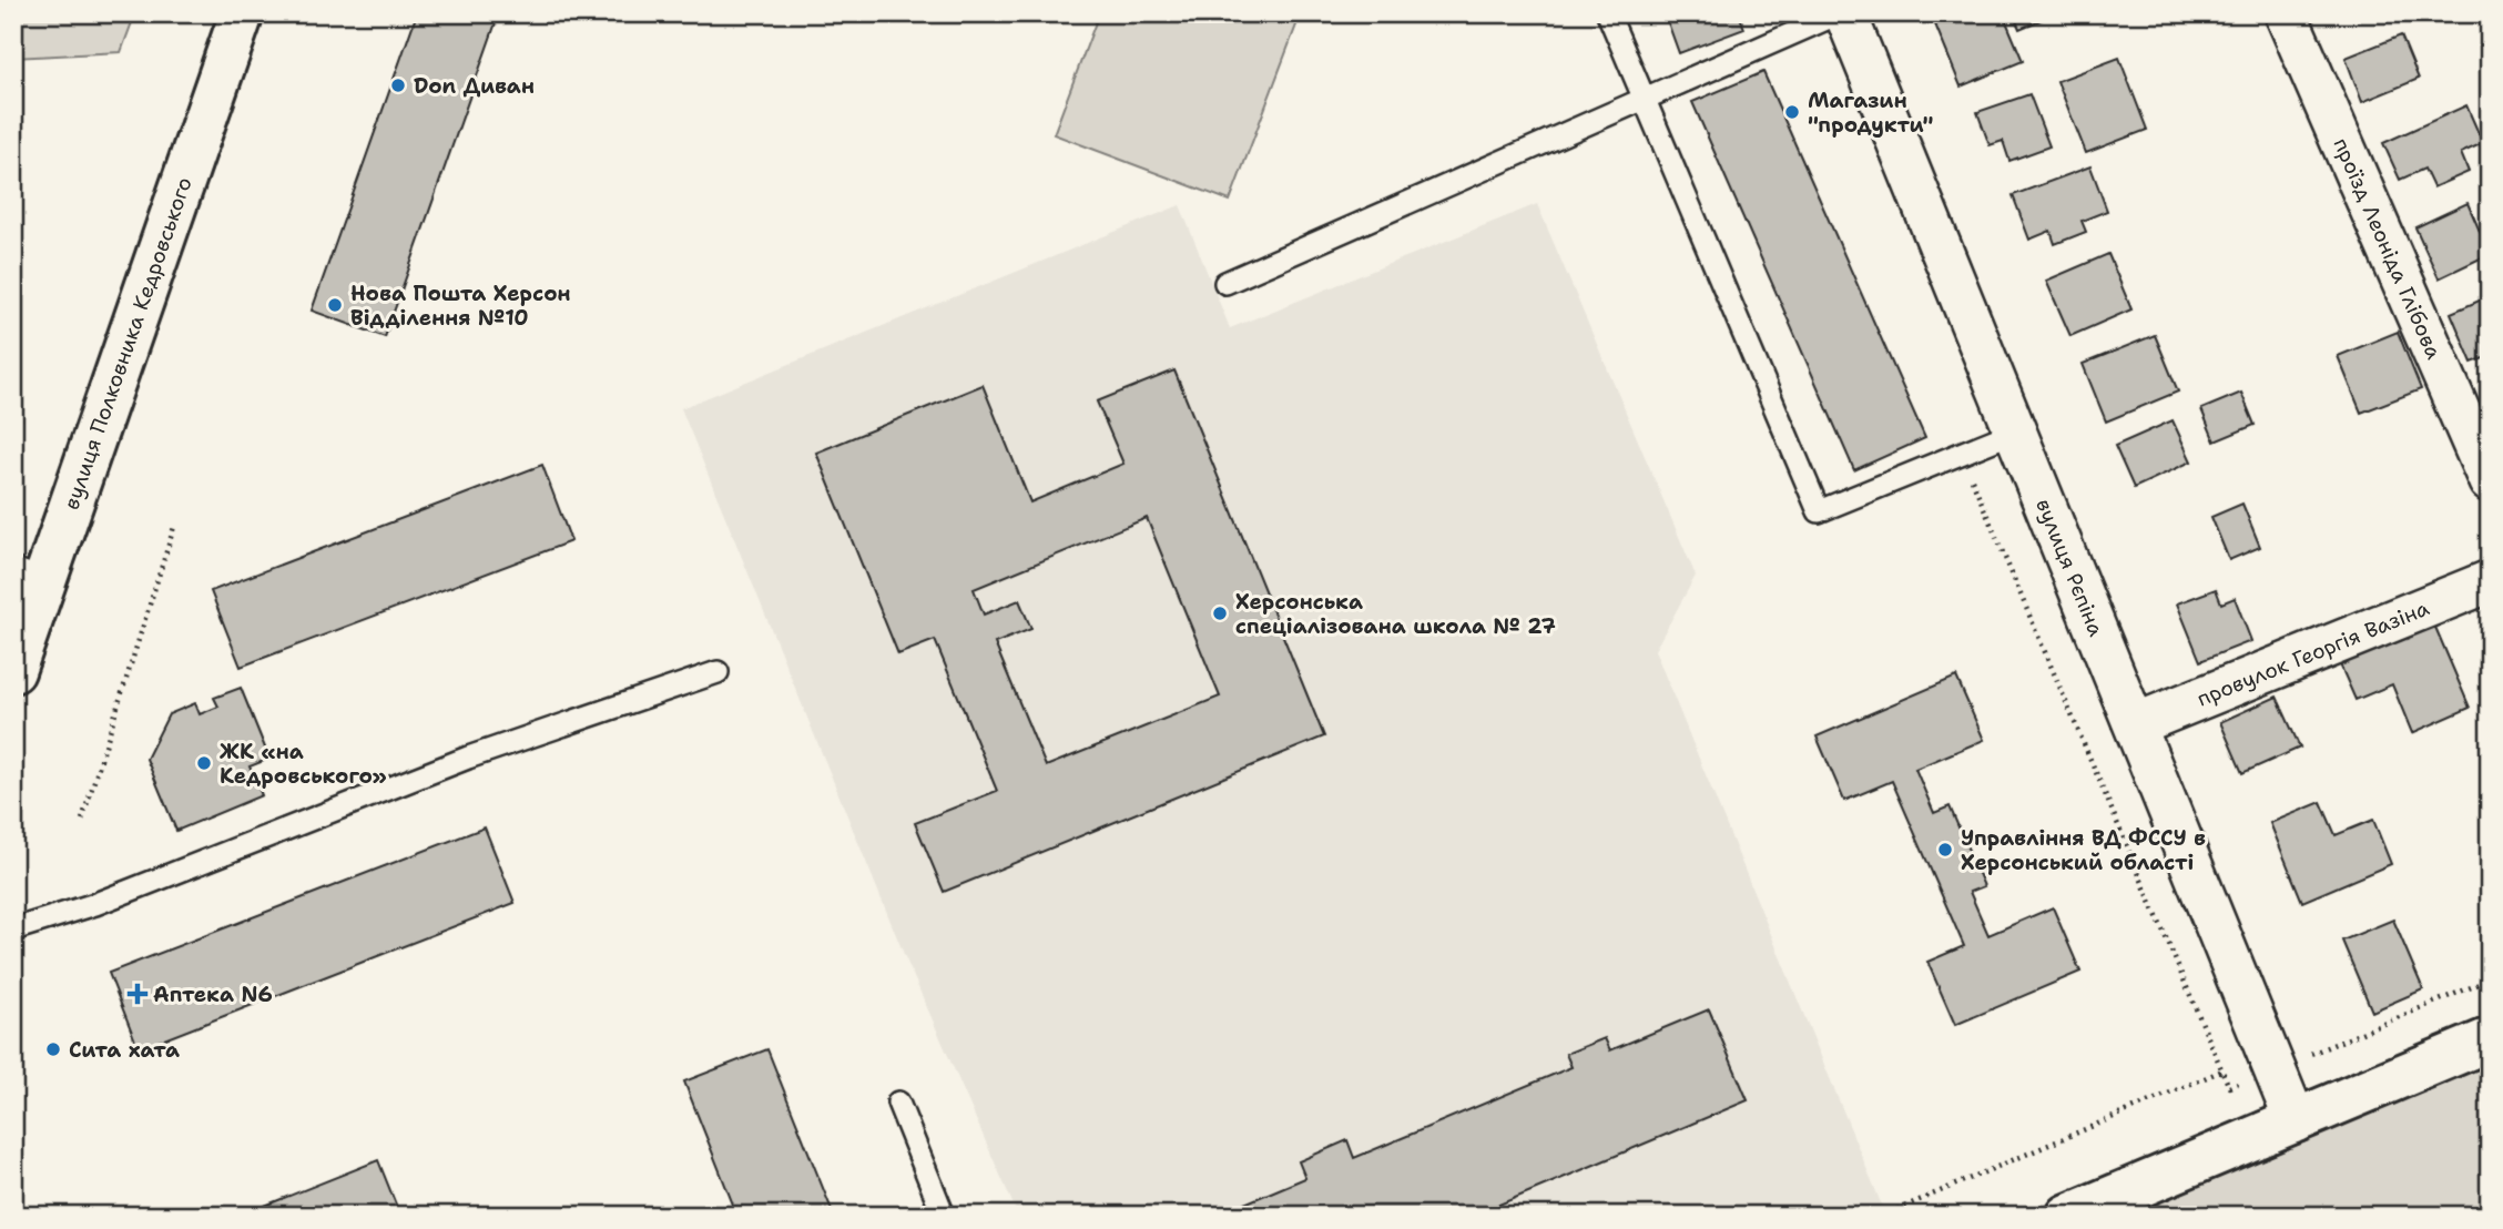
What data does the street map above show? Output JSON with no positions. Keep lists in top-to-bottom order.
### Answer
{
  "streets": {
    "street": [
      "проїзд Леоніда Глібова",
      "вулиця Полковника Кедровського",
      "вулиця Рєпіна",
      "провулок Георгія Вазіна"
    ]
  },
  "crossings": [
    ["вулиця Рєпіна", "провулок Георгія Вазіна"]
  ],
  "places": {
    "other": [
      "Don Диван",
      "Магазин \"продукти\"",
      "Нова Пошта Херсон Відділення №10",
      "Херсонська спеціалізована школа № 27",
      "ЖК «на Кедровського»",
      "Управління ВД ФССУ в Херсонський області",
      "Сита хата"
    ],
    "health": ["Аптека N6"]
  }
}
